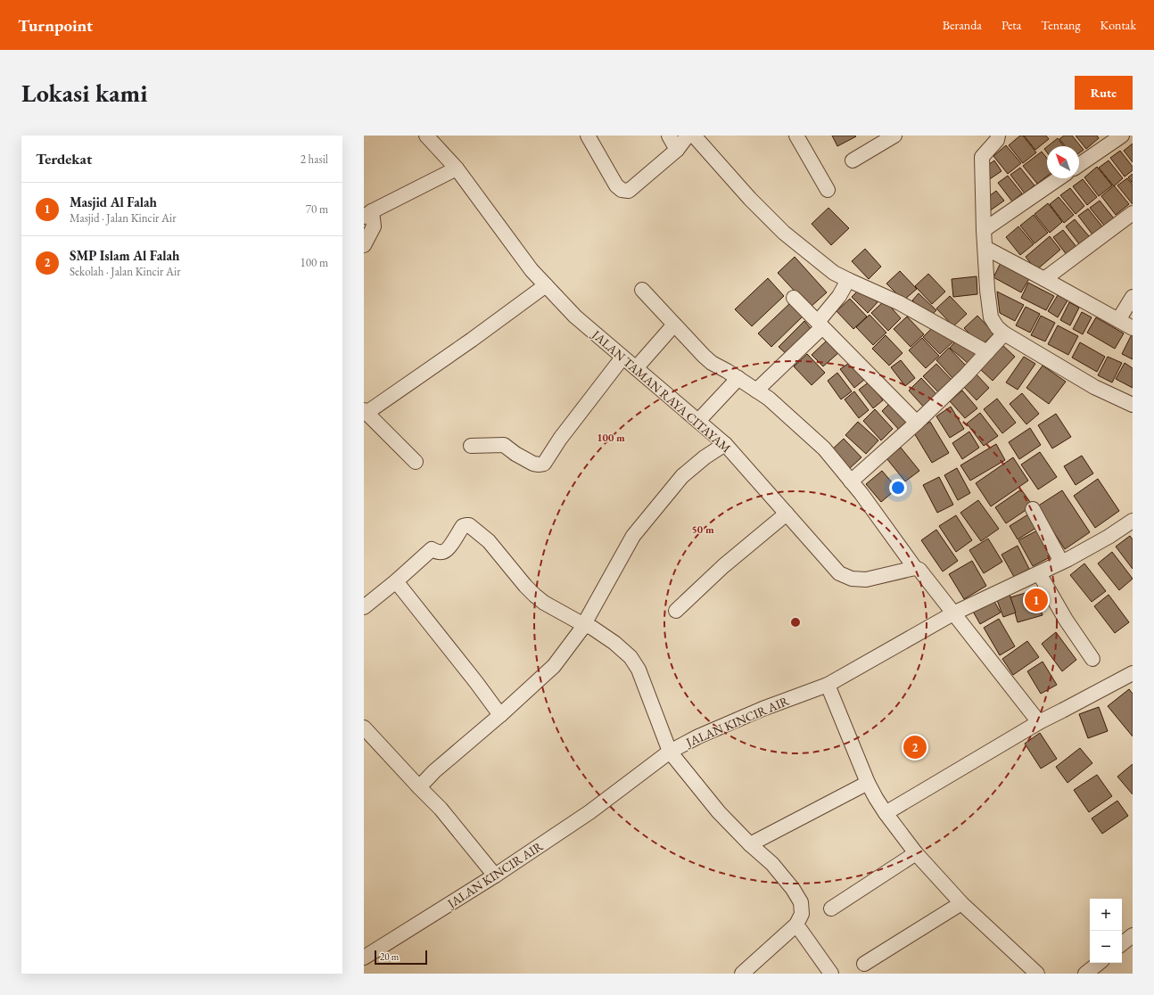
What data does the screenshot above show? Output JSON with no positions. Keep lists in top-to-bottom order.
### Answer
{
  "streets": {
    "street": ["JALAN TAMAN RAYA CITAYAM", "JALAN KINCIR AIR"]
  },
  "scale_bar": "20 m",
  "north": "top left",
  "page": {
    "header": "Turnpoint",
    "nav": [
      "Beranda",
      "Peta",
      "Tentang",
      "Kontak"
    ],
    "buttons": "Rute",
    "title": "Lokasi kami",
    "heading": ["Terdekat", "2 hasil"],
    "list": [
      {
        "mark": "1",
        "name": "Masjid Al Falah",
        "note": "Masjid · Jalan Kincir Air",
        "value": "70 m"
      },
      {
        "mark": "2",
        "name": "SMP Islam Al Falah",
        "note": "Sekolah · Jalan Kincir Air",
        "value": "100 m"
      }
    ],
    "pins": ["1", "2"],
    "map_buttons": ["+", "−"],
    "scale": "20 m"
  },
  "rings": ["100 m", "50 m"]
}
